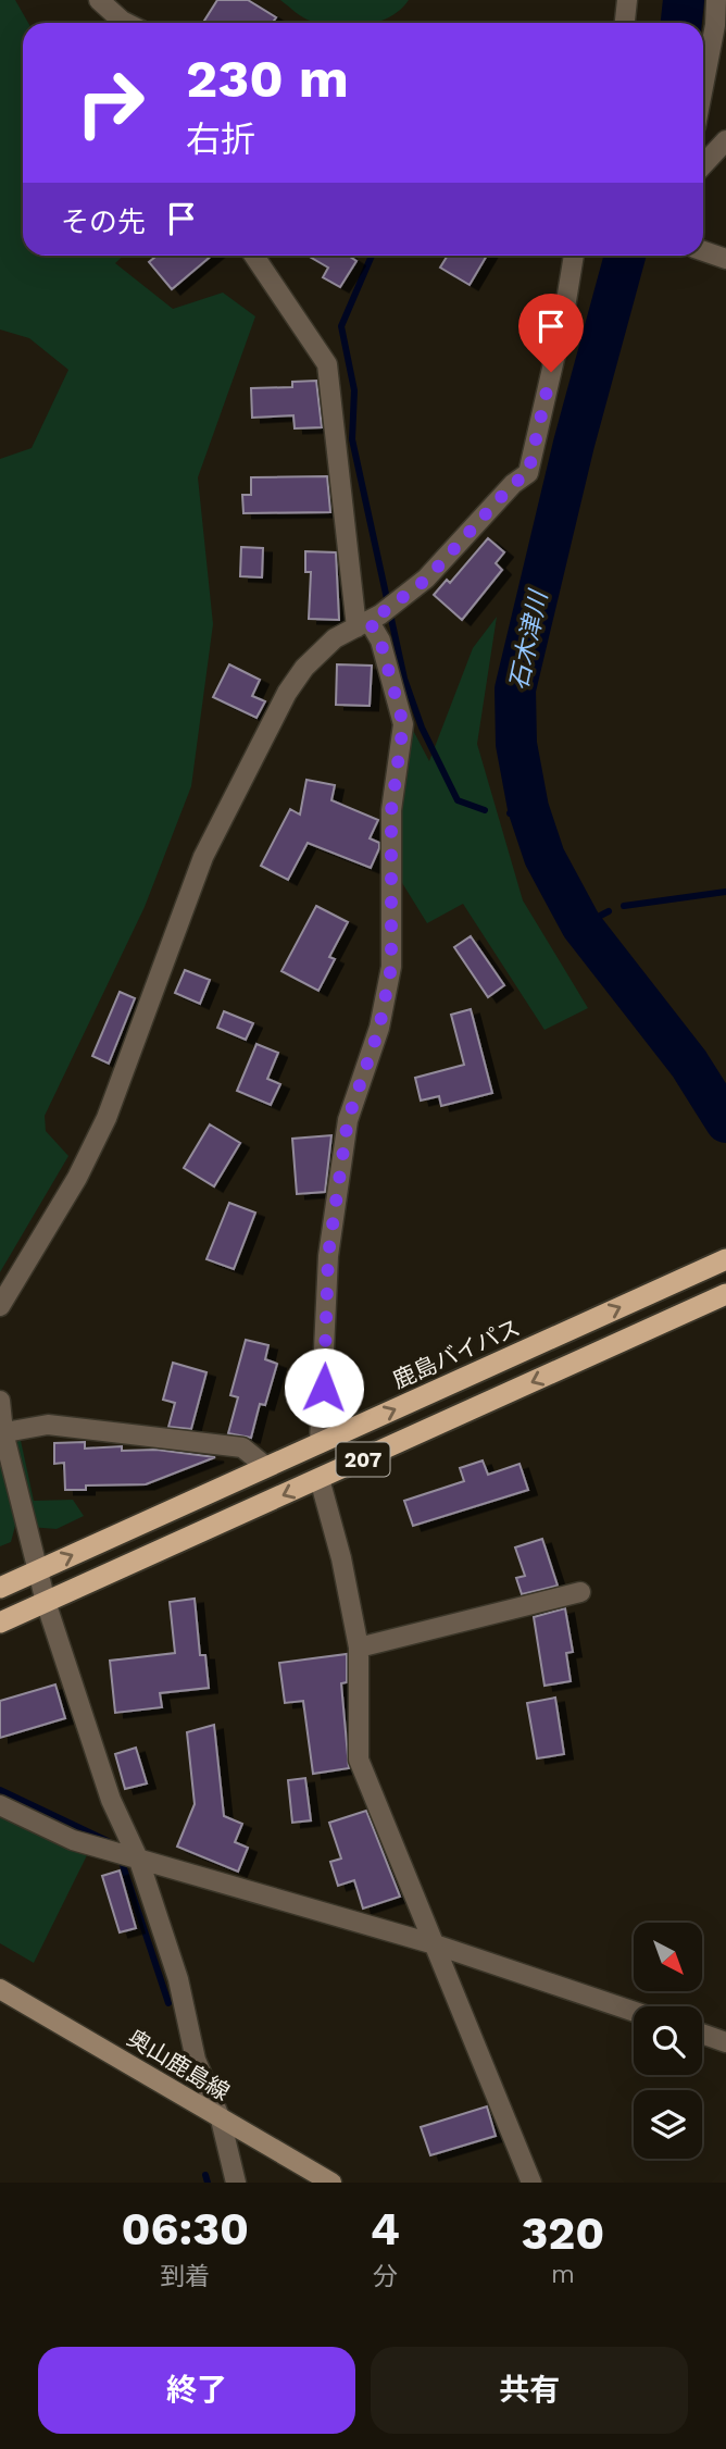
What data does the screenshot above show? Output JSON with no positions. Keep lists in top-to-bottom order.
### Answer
{
  "streets": {
    "highway": ["鹿島バイパス", "207"],
    "main road": ["奥山鹿島線"]
  },
  "water": ["石木津川"],
  "north": "bottom right",
  "page": {
    "turn": ["230 m", "右折"],
    "then": "その先",
    "eta": [
      "06:30",
      "到着",
      "4",
      "分",
      "320",
      "m"
    ],
    "buttons": ["終了", "共有"]
  }
}
